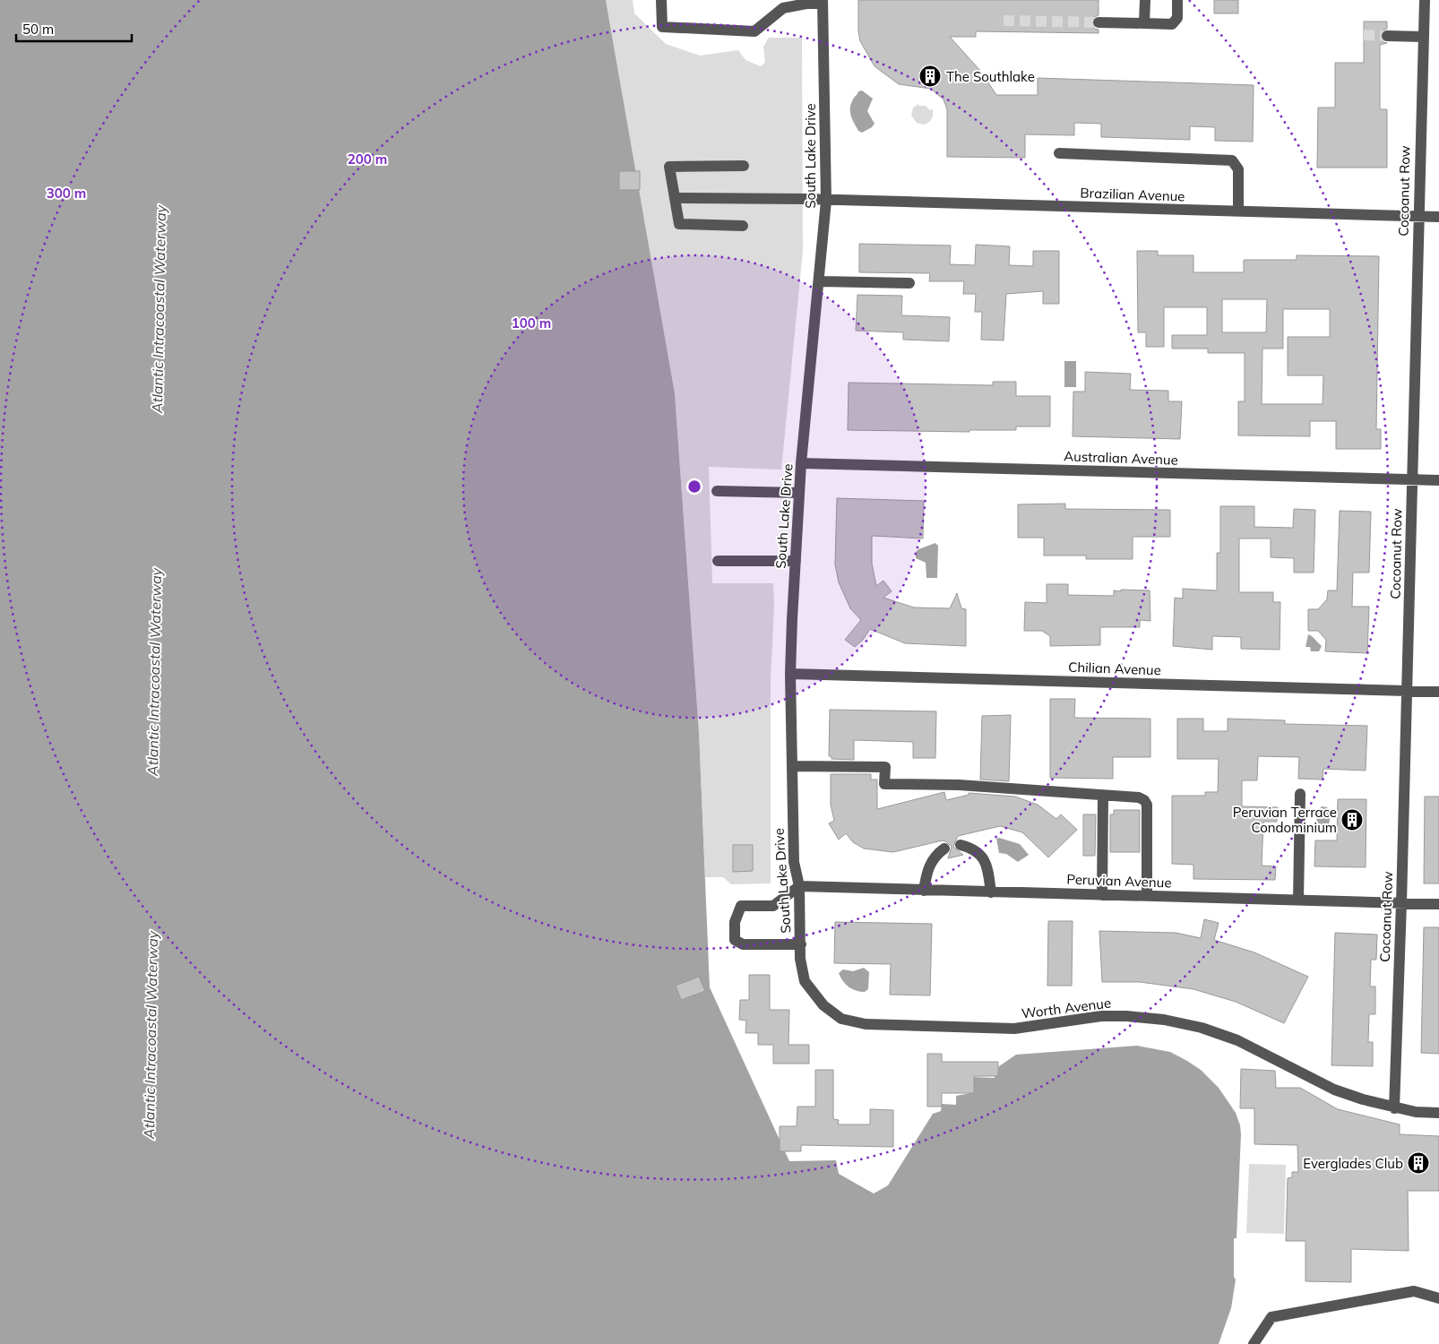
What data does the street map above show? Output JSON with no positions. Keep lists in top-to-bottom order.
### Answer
{
  "streets": {
    "street": [
      "South Lake Drive",
      "Cocoanut Row",
      "Brazilian Avenue",
      "Australian Avenue",
      "Chilian Avenue",
      "Peruvian Avenue",
      "Worth Avenue"
    ]
  },
  "crossings": [
    ["South Lake Drive", "Brazilian Avenue"],
    ["South Lake Drive", "Australian Avenue"],
    ["South Lake Drive", "Chilian Avenue"],
    ["South Lake Drive", "Peruvian Avenue"],
    ["South Lake Drive", "Worth Avenue"],
    ["Cocoanut Row", "Brazilian Avenue"],
    ["Cocoanut Row", "Australian Avenue"],
    ["Cocoanut Row", "Chilian Avenue"],
    ["Cocoanut Row", "Peruvian Avenue"],
    ["Cocoanut Row", "Worth Avenue"]
  ],
  "water": ["Atlantic Intracoastal Waterway"],
  "places": {
    "building": ["The Southlake", "Peruvian Terrace Condominium", "Everglades Club"]
  },
  "scale_bar": "50 m",
  "rings": ["200 m", "300 m", "100 m"]
}
